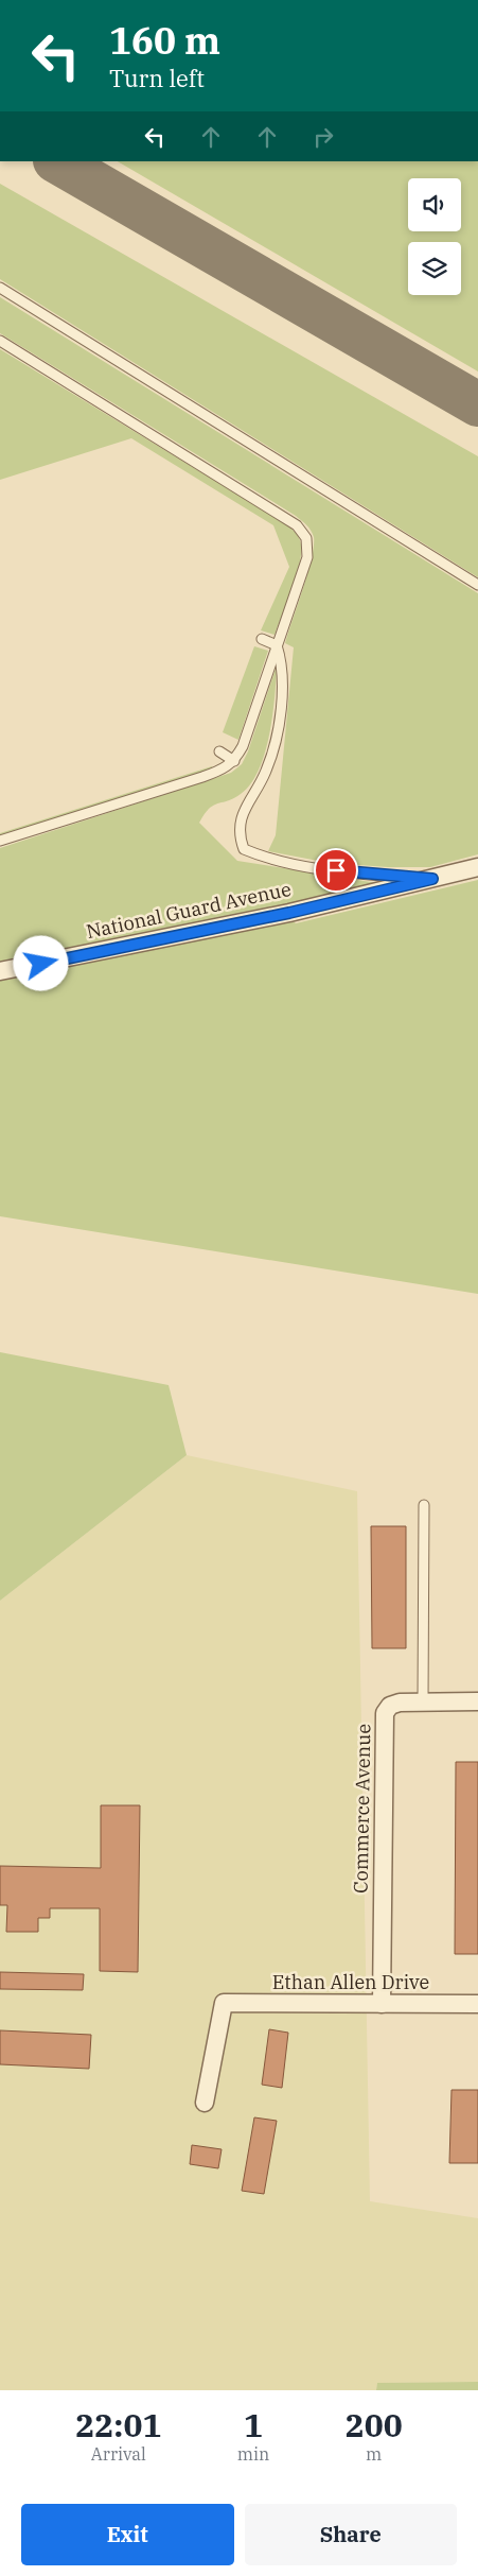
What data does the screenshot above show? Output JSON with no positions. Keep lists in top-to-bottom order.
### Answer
{
  "streets": {
    "street": ["National Guard Avenue", "Commerce Avenue", "Ethan Allen Drive"]
  },
  "crossings": [
    ["Commerce Avenue", "Ethan Allen Drive"]
  ],
  "page": {
    "turn": ["160 m", "Turn left"],
    "eta": [
      "22:01",
      "Arrival",
      "1",
      "min",
      "200",
      "m"
    ],
    "buttons": ["Exit", "Share"]
  }
}
